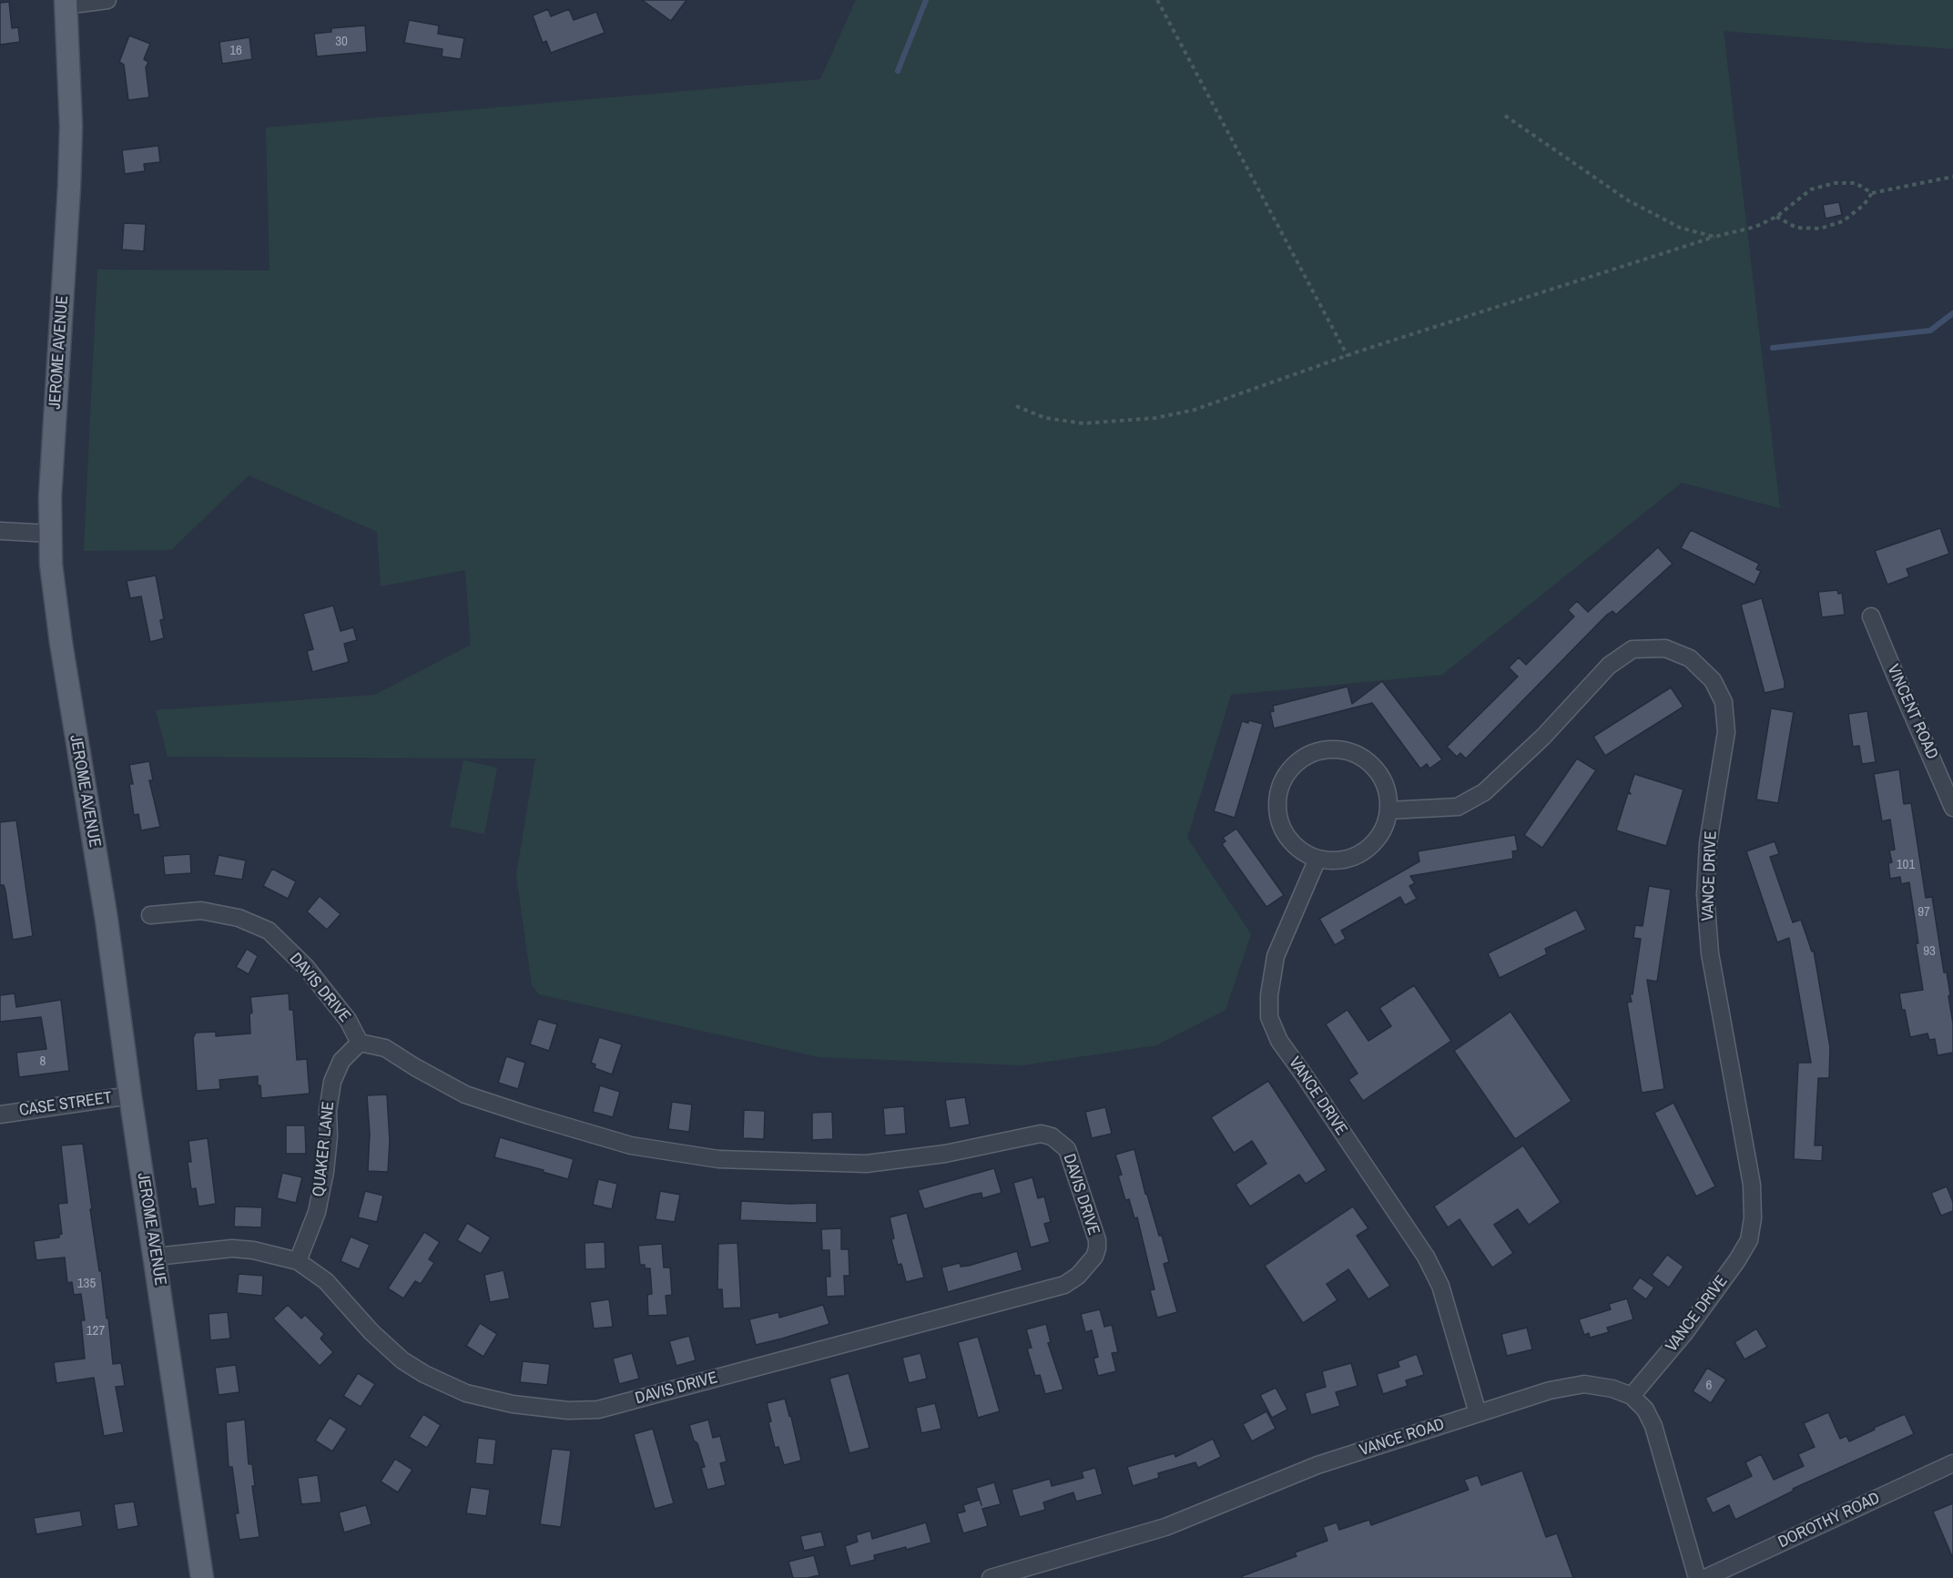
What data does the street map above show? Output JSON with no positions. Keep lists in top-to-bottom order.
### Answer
{
  "streets": {
    "main road": ["JEROME AVENUE"],
    "street": [
      "VINCENT ROAD",
      "VANCE DRIVE",
      "DAVIS DRIVE",
      "CASE STREET",
      "QUAKER LANE",
      "VANCE ROAD",
      "DOROTHY ROAD"
    ]
  },
  "crossings": [
    ["JEROME AVENUE", "DAVIS DRIVE"],
    ["JEROME AVENUE", "CASE STREET"],
    ["VANCE DRIVE", "VANCE ROAD"],
    ["DAVIS DRIVE", "QUAKER LANE"]
  ],
  "house_numbers": [
    "30",
    "16",
    "101",
    "97",
    "93",
    "8",
    "135",
    "127",
    "6"
  ]
}
